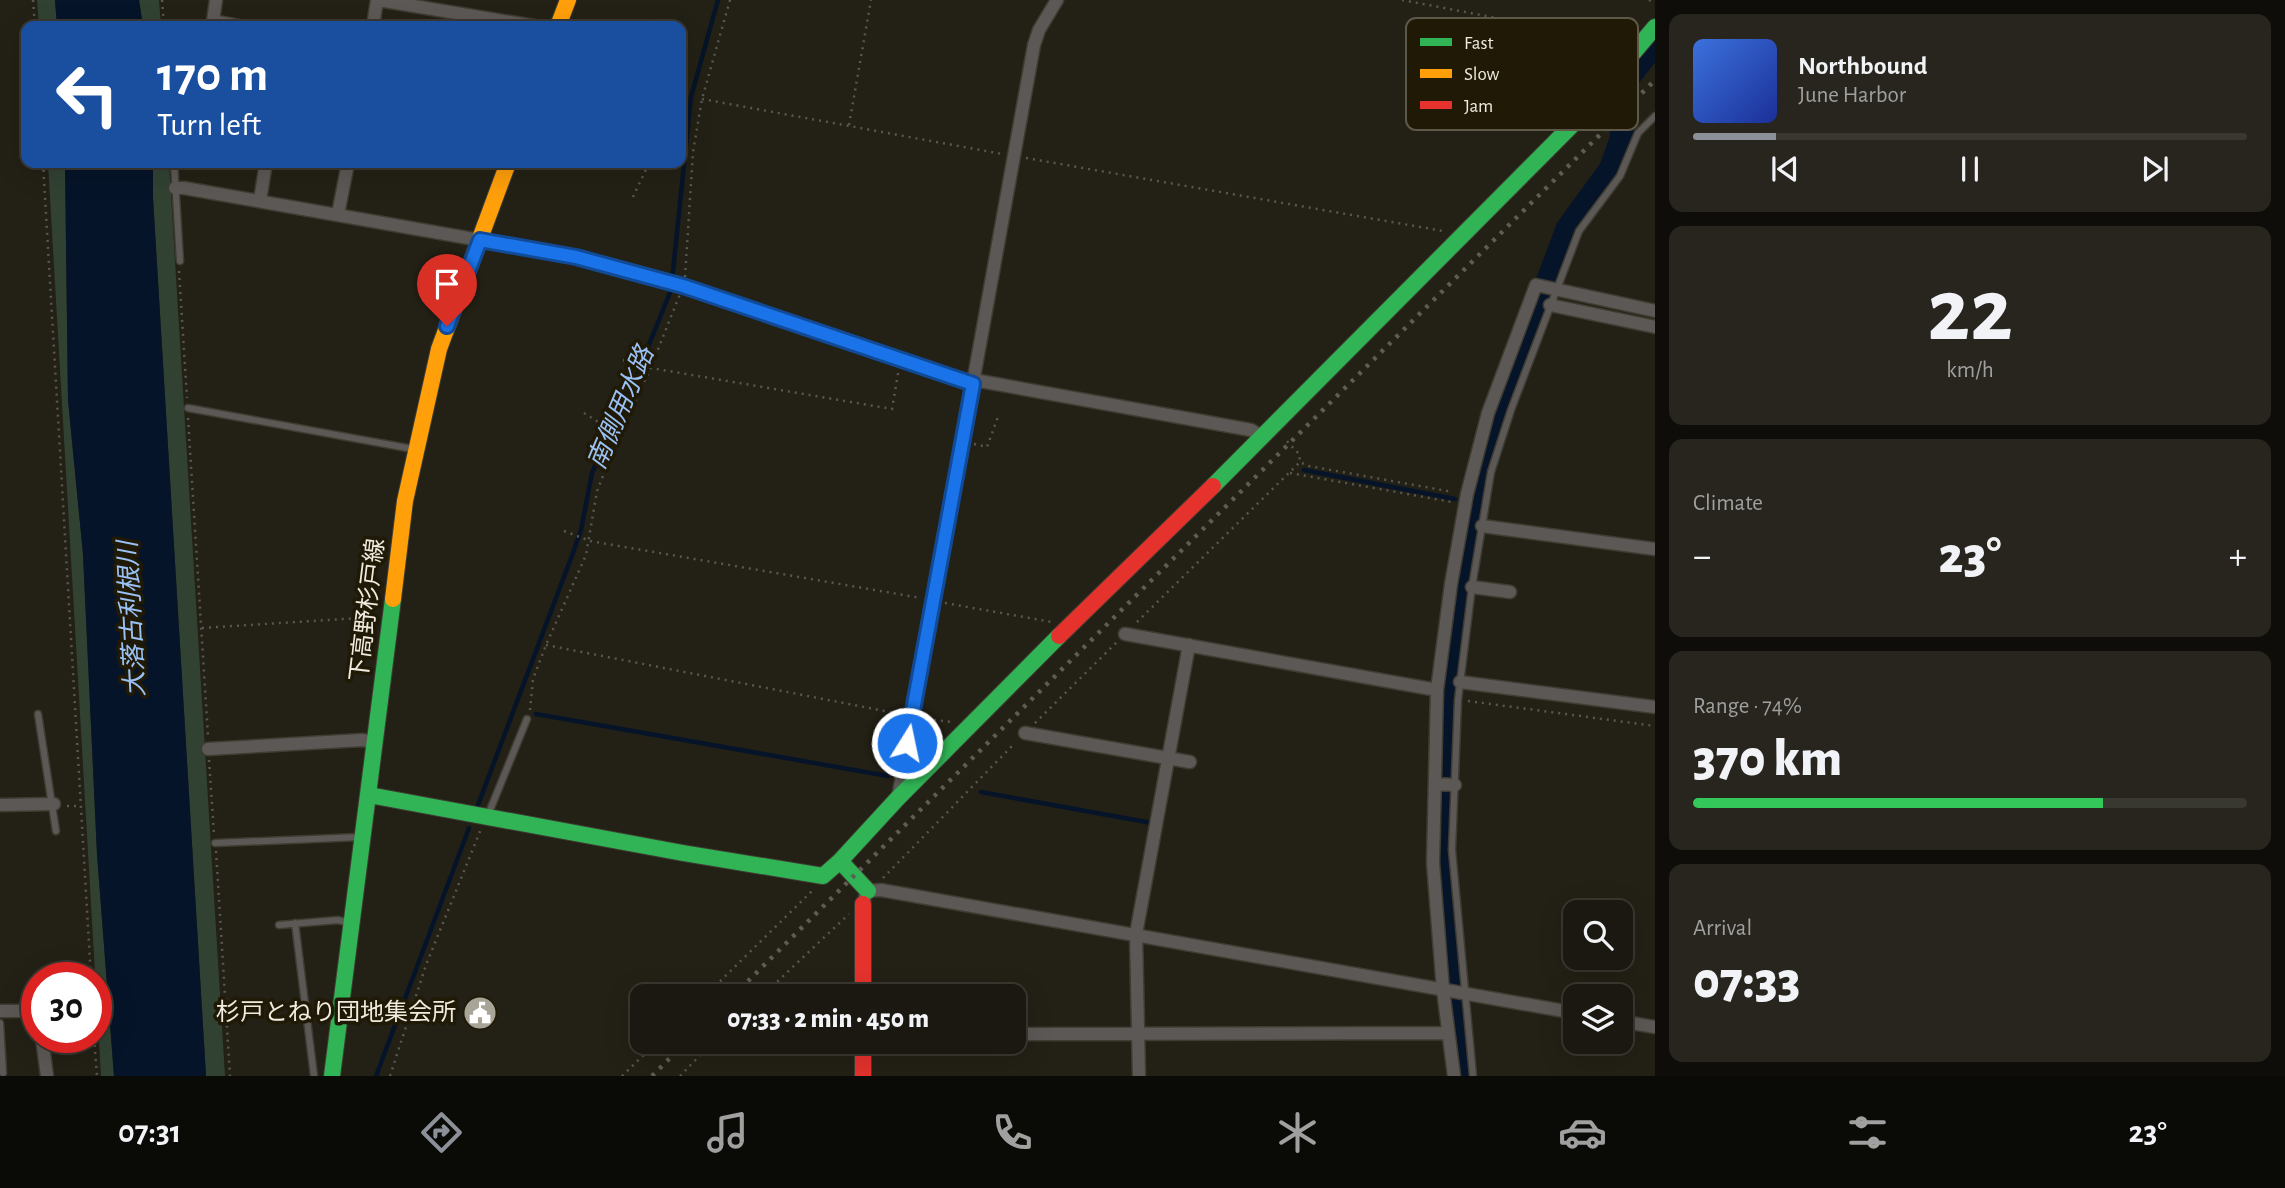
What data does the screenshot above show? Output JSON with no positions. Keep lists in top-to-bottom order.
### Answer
{
  "streets": {
    "street": ["下高野杉戸線"]
  },
  "water": ["南側用水路", "大落古利根川"],
  "places": {
    "public building": ["杉戸とねり団地集会所"]
  },
  "legend": ["Fast", "Slow", "Jam"],
  "page": {
    "turn": ["170 m", "Turn left"],
    "song": ["Northbound", "June Harbor"],
    "tile": [
      ["22", "km/h"],
      "Climate",
      ["Range · 74%", "370 km"],
      ["Arrival", "07:33"]
    ],
    "heat": ["−", "23°", "+"],
    "limit": "30",
    "trip": "07:33 · 2 min · 450 m",
    "tabs": ["07:31", "23°"]
  }
}
